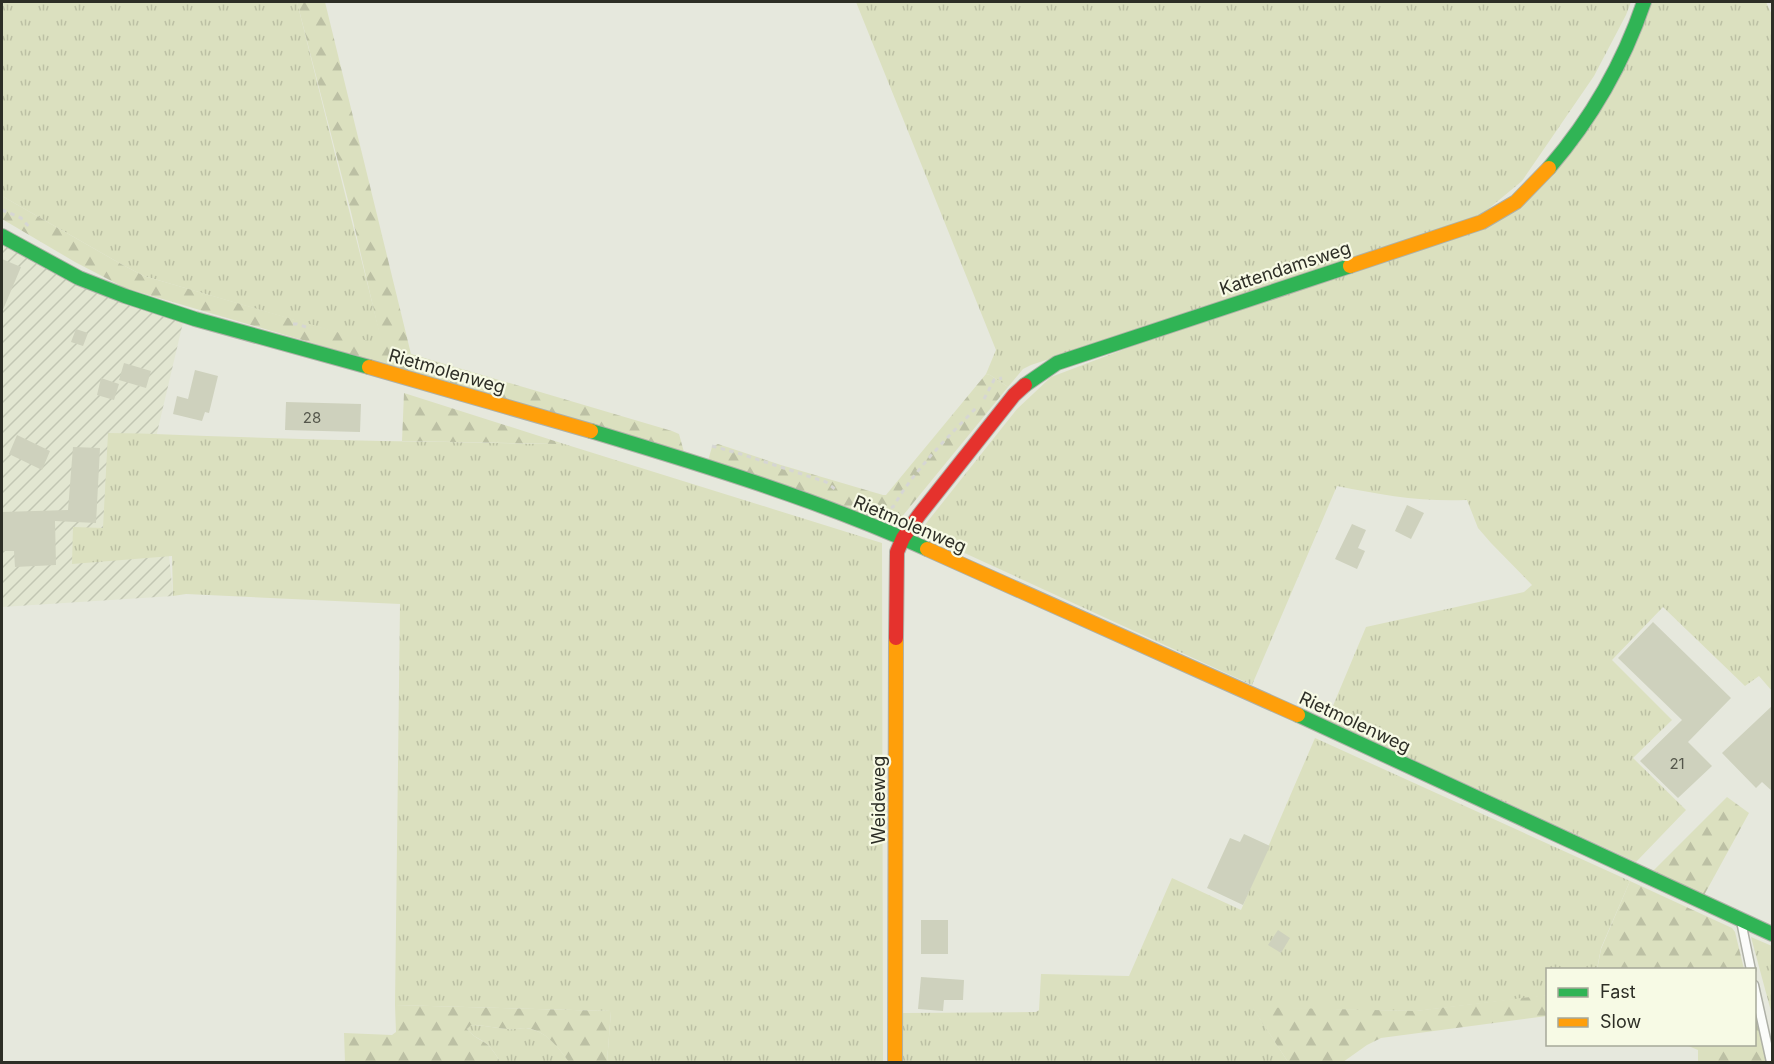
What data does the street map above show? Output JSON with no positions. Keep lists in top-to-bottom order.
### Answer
{
  "streets": {
    "street": ["Kattendamsweg", "Rietmolenweg", "Weideweg"]
  },
  "crossings": [
    ["Kattendamsweg", "Rietmolenweg"],
    ["Kattendamsweg", "Weideweg"],
    ["Rietmolenweg", "Weideweg"]
  ],
  "house_numbers": ["28", "21"],
  "legend": ["Fast", "Slow"]
}
